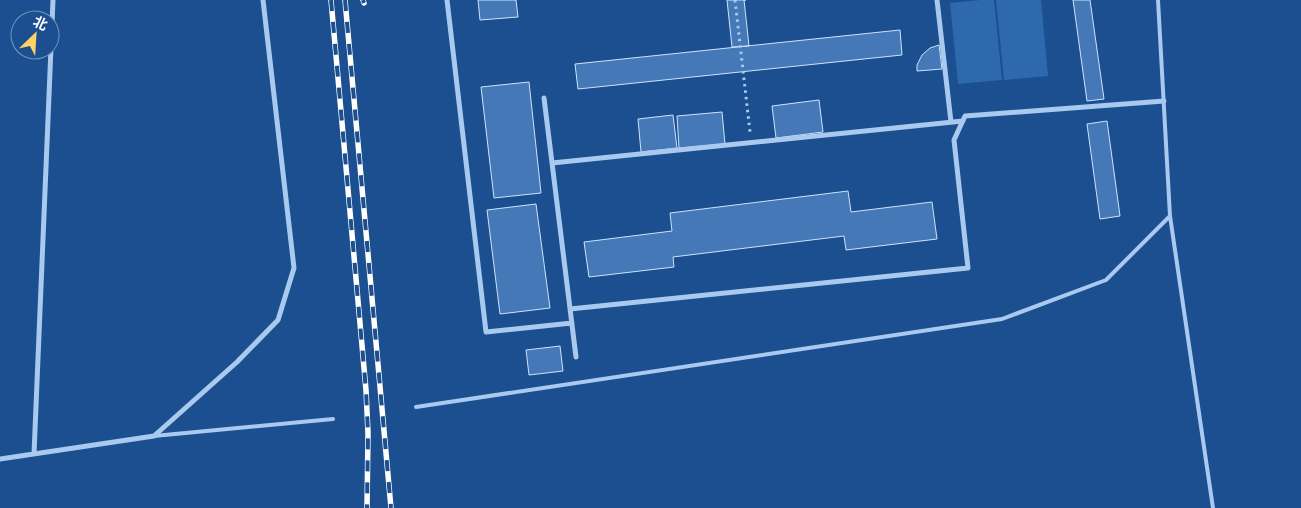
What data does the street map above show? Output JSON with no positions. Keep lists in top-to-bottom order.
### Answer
{
  "north": "top right"
}
